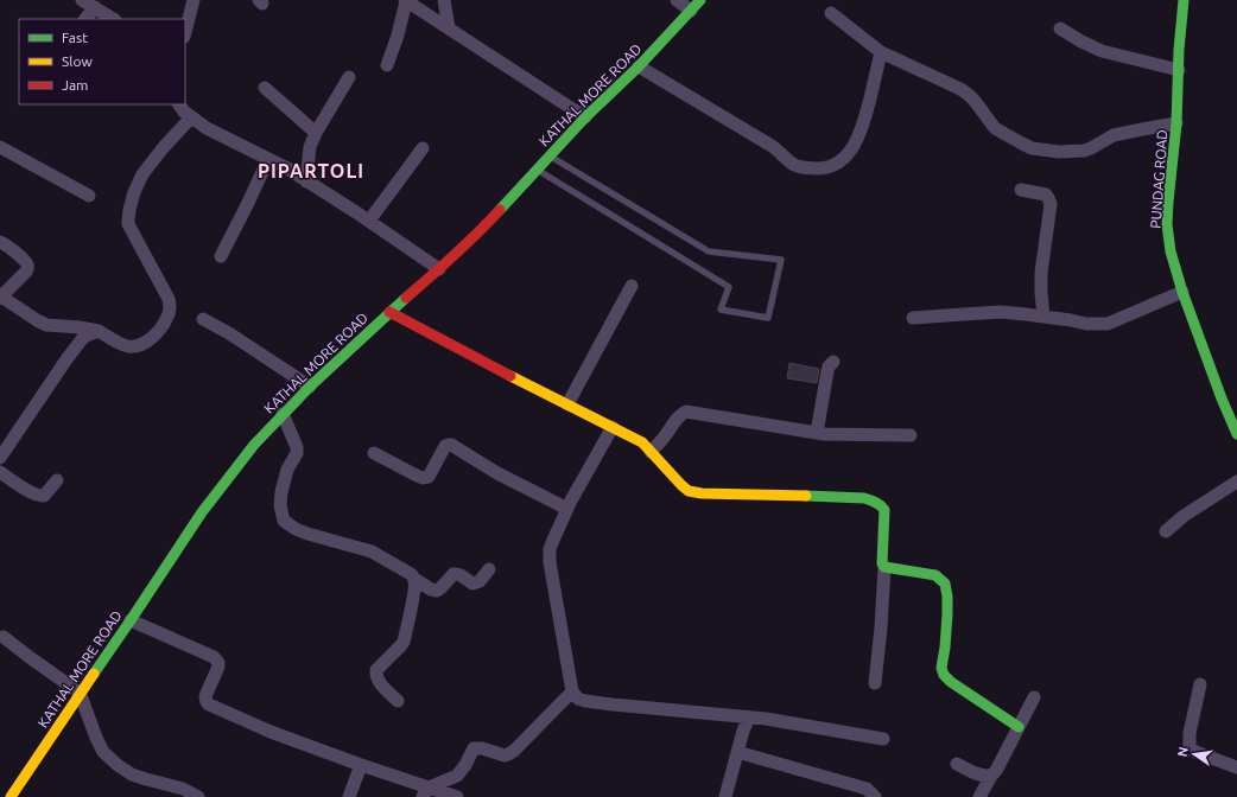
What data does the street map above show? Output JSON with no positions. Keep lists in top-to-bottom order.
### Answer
{
  "streets": {
    "street": ["KATHAL MORE ROAD", "PUNDAG ROAD"]
  },
  "districts": ["PIPARTOLI"],
  "legend": ["Fast", "Slow", "Jam"],
  "north": "left"
}
